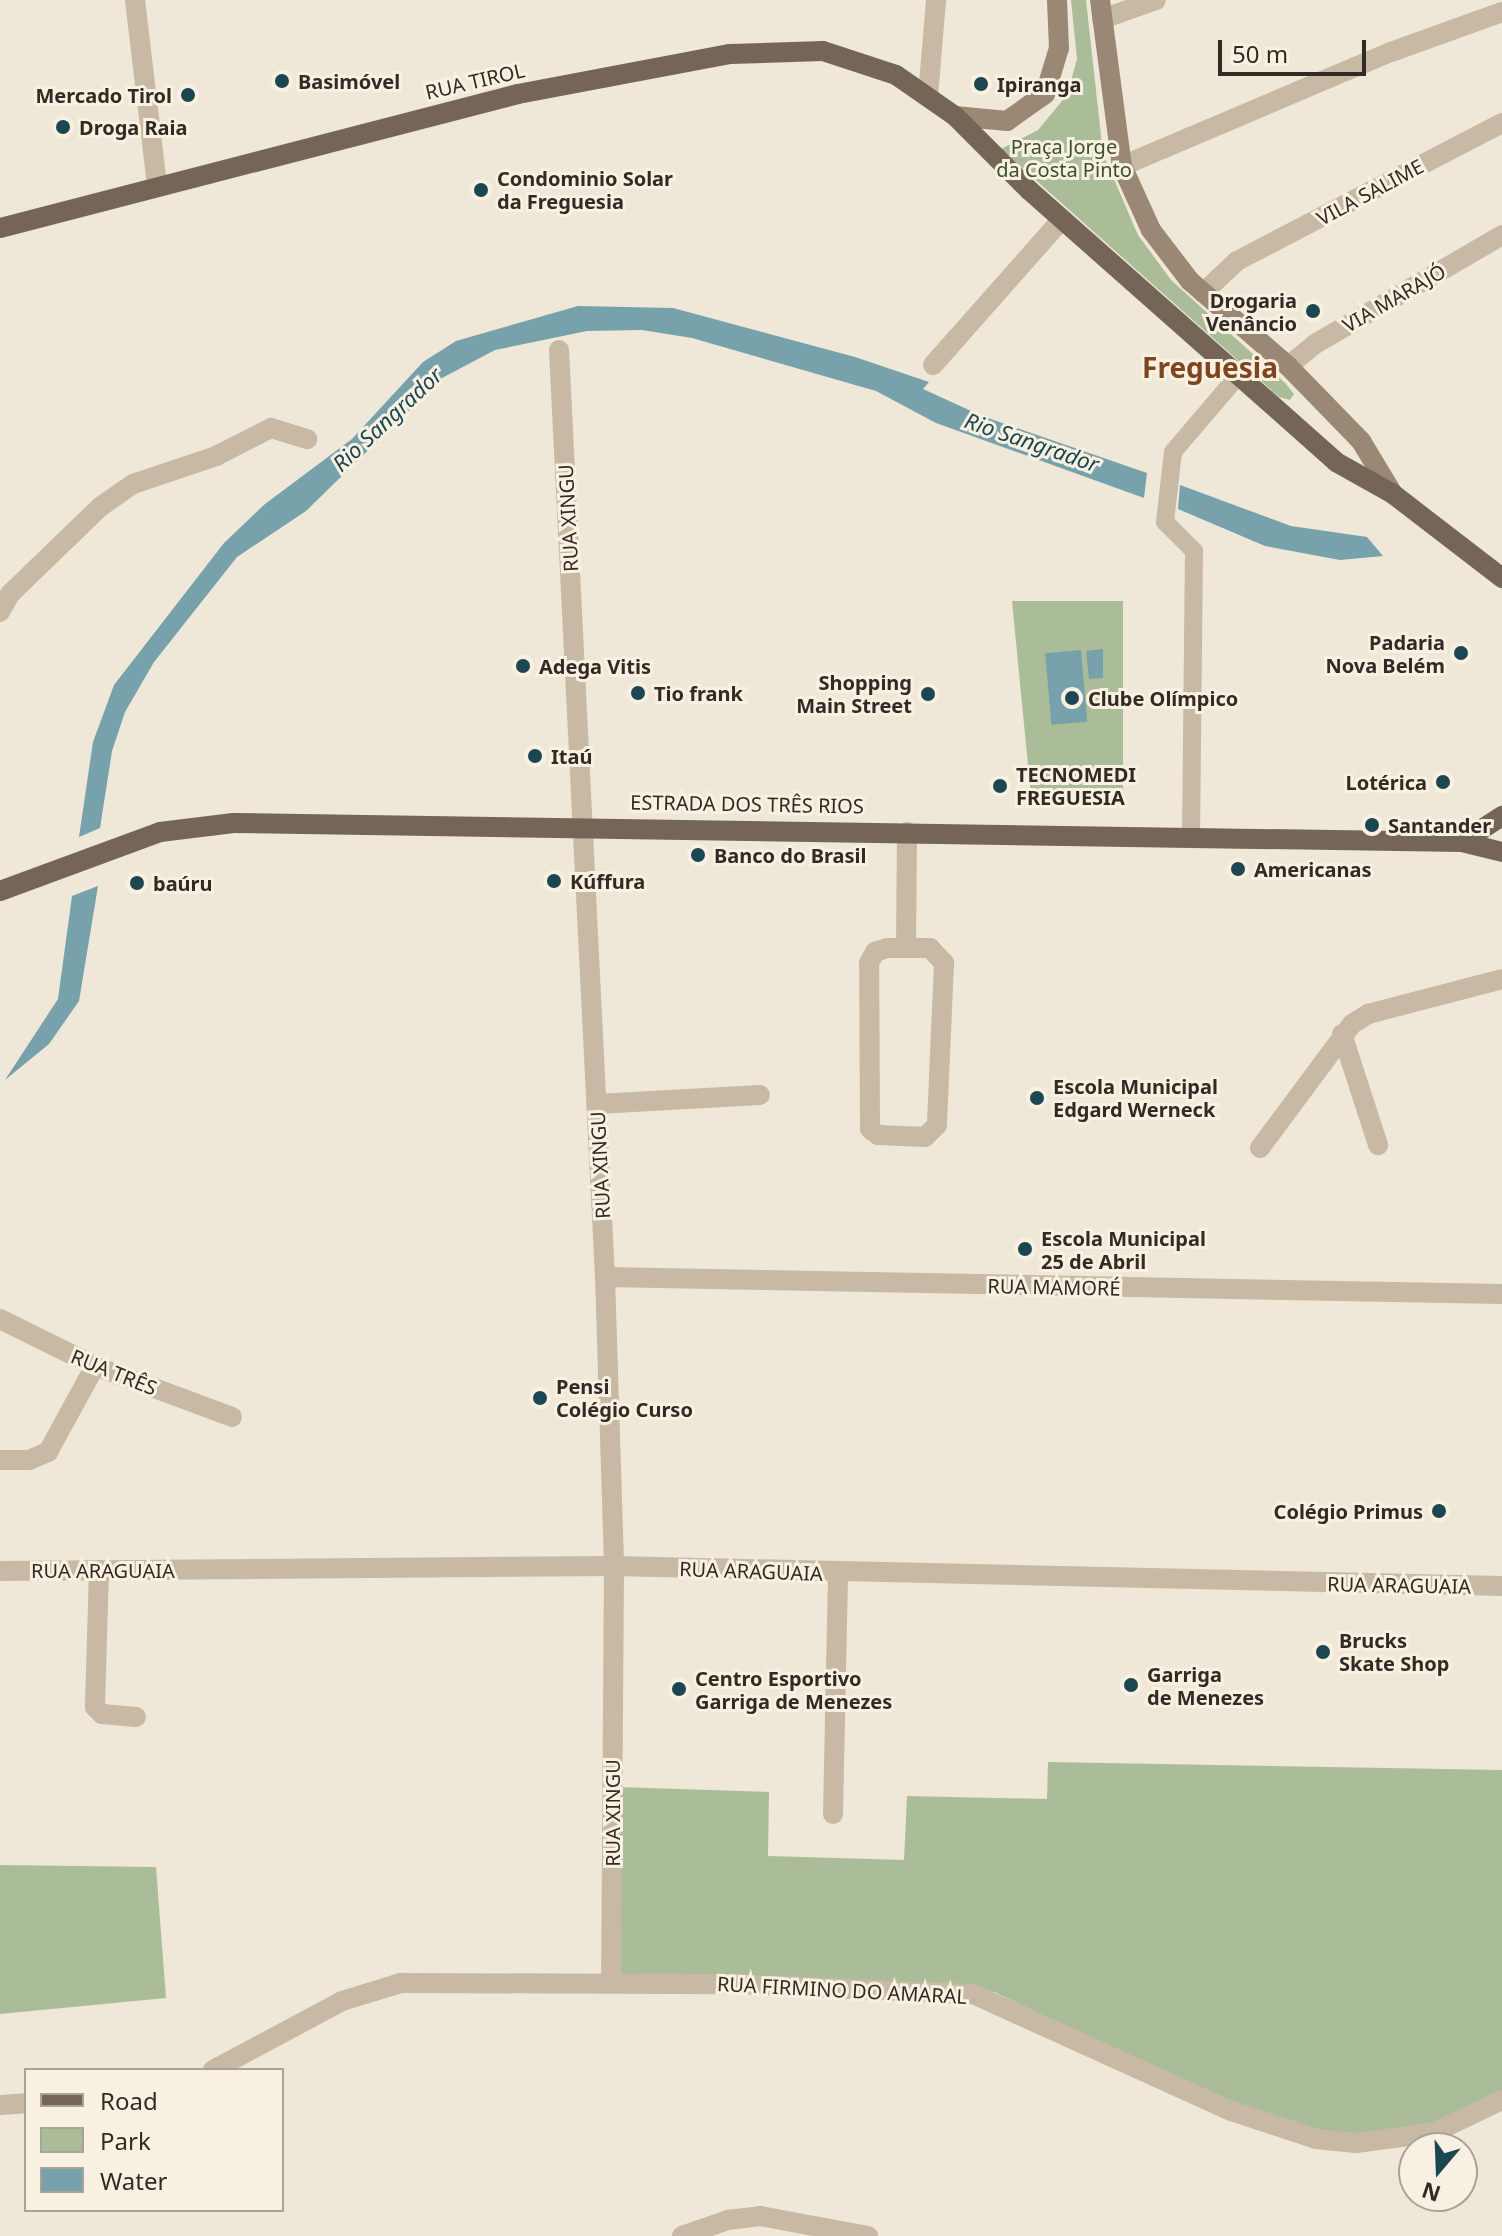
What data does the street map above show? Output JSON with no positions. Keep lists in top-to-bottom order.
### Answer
{
  "streets": {
    "main road": ["RUA TIROL", "ESTRADA DOS TRÊS RIOS"],
    "street": [
      "VILA SALIME",
      "VIA MARAJÓ",
      "RUA XINGU",
      "RUA MAMORÉ",
      "RUA TRÊS",
      "RUA ARAGUAIA",
      "RUA FIRMINO DO AMARAL"
    ]
  },
  "crossings": [
    ["RUA XINGU", "ESTRADA DOS TRÊS RIOS"],
    ["RUA XINGU", "RUA MAMORÉ"],
    ["RUA XINGU", "RUA ARAGUAIA"],
    ["RUA XINGU", "RUA FIRMINO DO AMARAL"]
  ],
  "districts": ["Freguesia"],
  "water": ["Rio Sangrador"],
  "parks": ["Praça Jorge da Costa Pinto"],
  "places": [
    "Basimóvel",
    "Ipiranga",
    "Mercado Tirol",
    "Droga Raia",
    "Condominio Solar da Freguesia",
    "Drogaria Venâncio",
    "Padaria Nova Belém",
    "Adega Vitis",
    "Tio frank",
    "Shopping Main Street",
    "Clube Olímpico",
    "Itaú",
    "Lotérica",
    "TECNOMEDI FREGUESIA",
    "Santander",
    "Banco do Brasil",
    "Americanas",
    "Kúffura",
    "baúru",
    "Escola Municipal Edgard Werneck",
    "Escola Municipal 25 de Abril",
    "Pensi Colégio Curso",
    "Colégio Primus",
    "Brucks Skate Shop",
    "Garriga de Menezes",
    "Centro Esportivo Garriga de Menezes"
  ],
  "legend": ["Road", "Park", "Water"],
  "scale_bar": "50 m",
  "north": "bottom"
}
